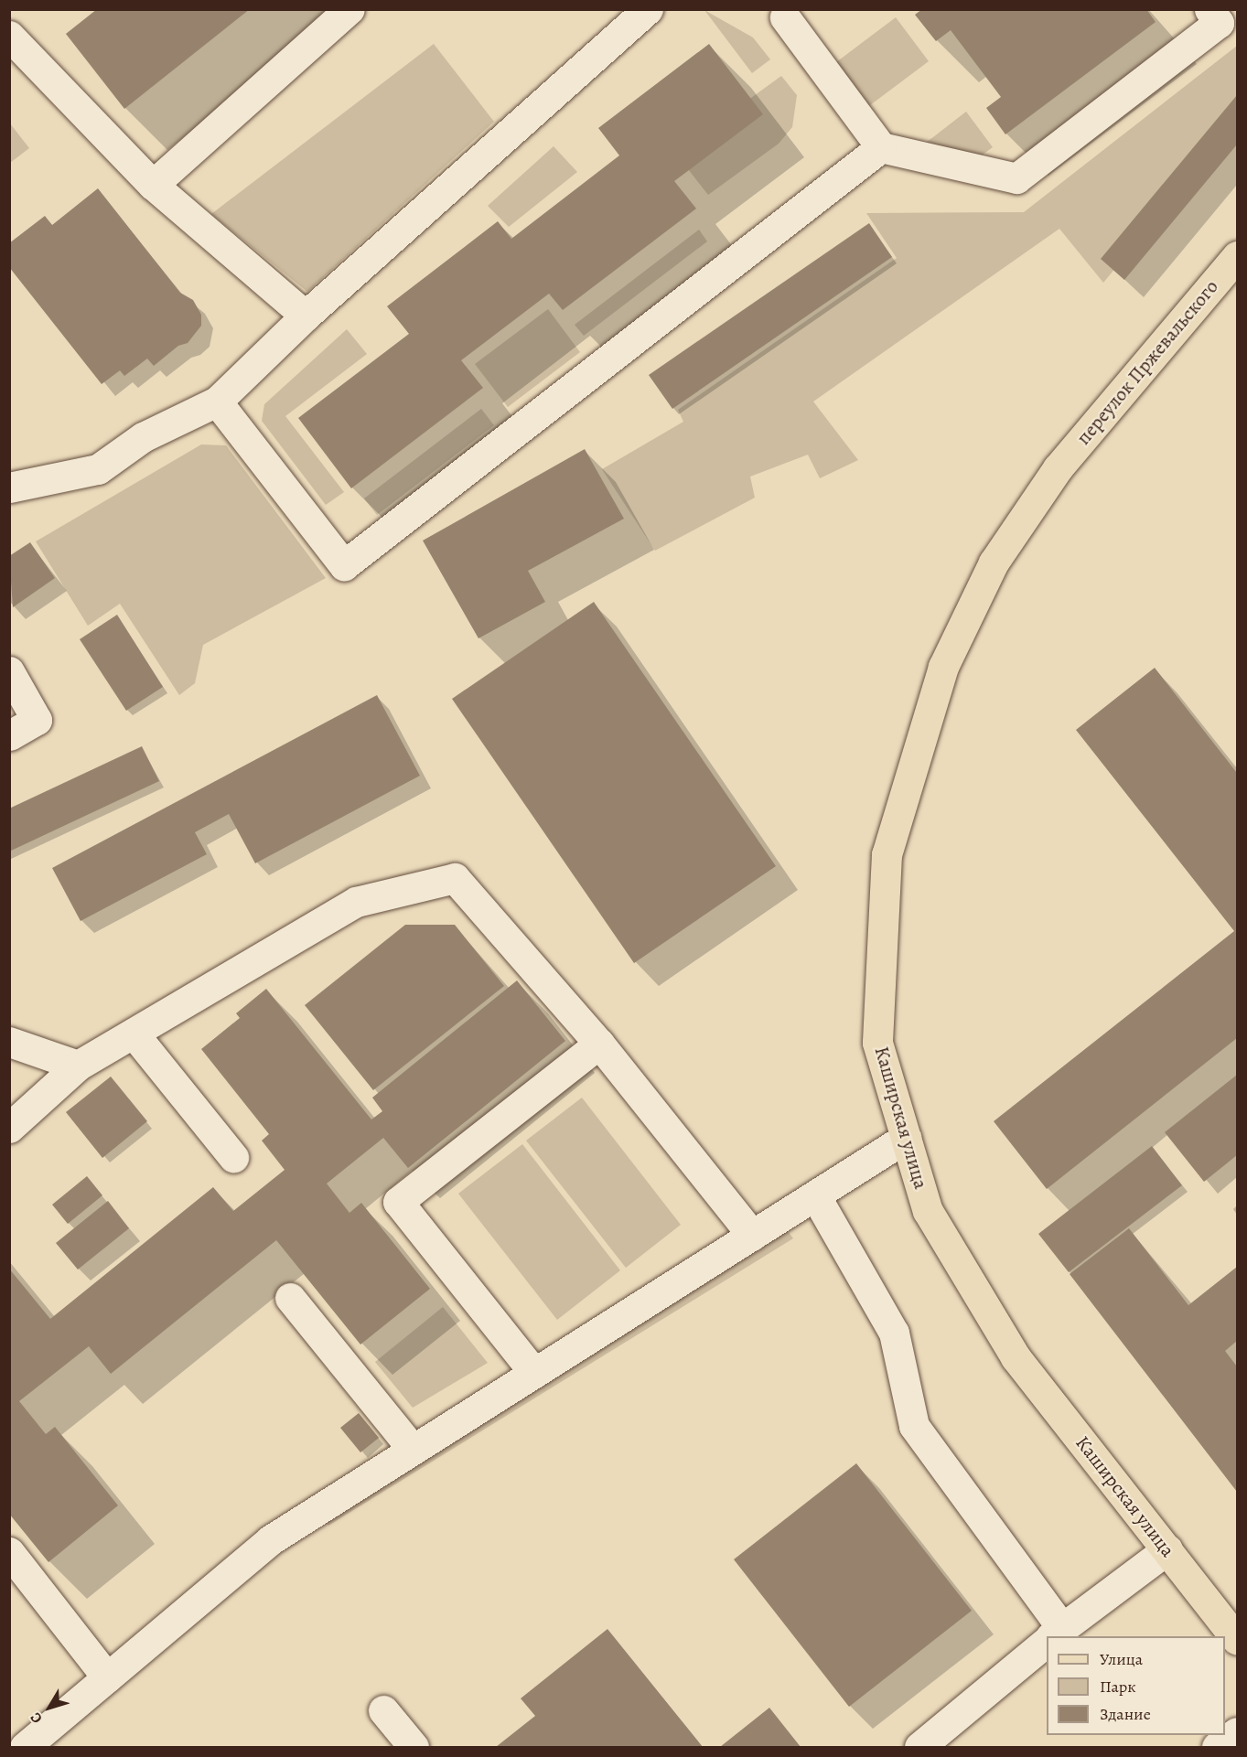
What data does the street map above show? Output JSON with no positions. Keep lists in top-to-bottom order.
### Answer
{
  "streets": {
    "main road": ["переулок Пржевальского", "Каширская улица"]
  },
  "crossings": [
    ["переулок Пржевальского", "Каширская улица"]
  ],
  "legend": ["Улица", "Парк", "Здание"],
  "north": "bottom left"
}
